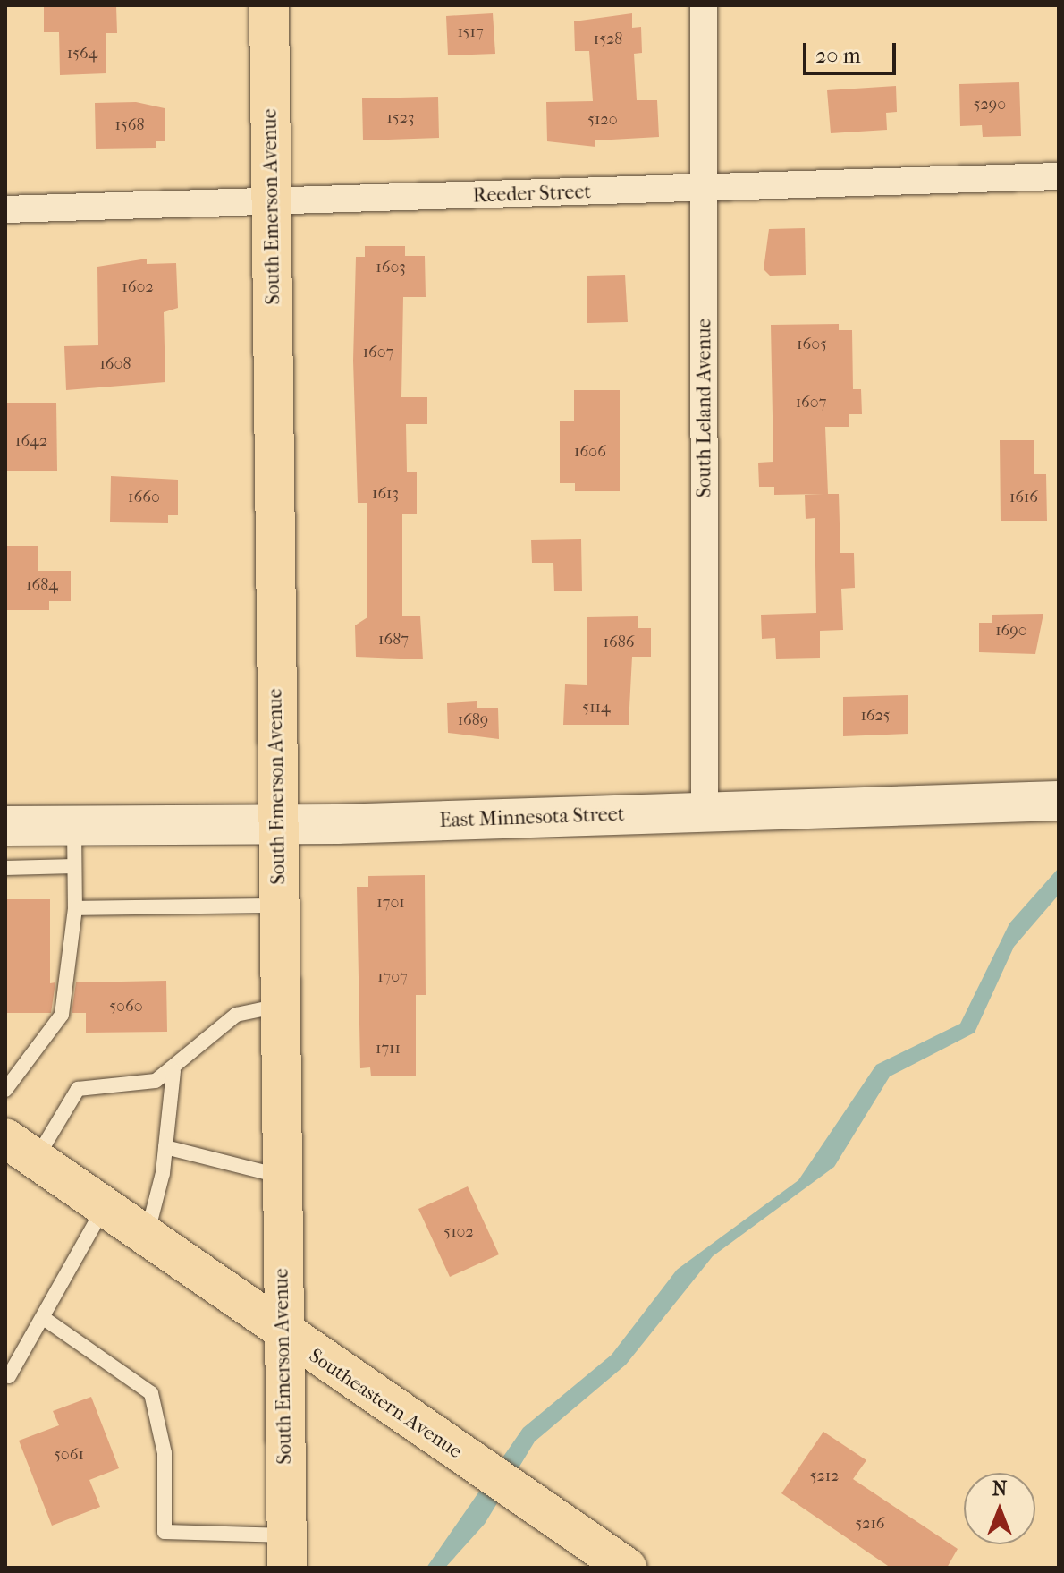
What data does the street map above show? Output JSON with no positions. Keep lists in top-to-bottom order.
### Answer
{
  "streets": {
    "main road": ["South Emerson Avenue", "Southeastern Avenue"],
    "street": ["Reeder Street", "South Leland Avenue", "East Minnesota Street"]
  },
  "crossings": [
    ["Reeder Street", "South Emerson Avenue"],
    ["Reeder Street", "South Leland Avenue"],
    ["South Emerson Avenue", "East Minnesota Street"],
    ["South Emerson Avenue", "Southeastern Avenue"],
    ["South Leland Avenue", "East Minnesota Street"]
  ],
  "house_numbers": [
    "1517",
    "1528",
    "1564",
    "5290",
    "1523",
    "5120",
    "1568",
    "1603",
    "1602",
    "1605",
    "1607",
    "1608",
    "1607",
    "1642",
    "1606",
    "1613",
    "1660",
    "1616",
    "1684",
    "1690",
    "1687",
    "1686",
    "5114",
    "1625",
    "1689",
    "1701",
    "1707",
    "5060",
    "1711",
    "5102",
    "5061",
    "5212",
    "5216"
  ],
  "scale_bar": "20 m",
  "north": "top"
}
